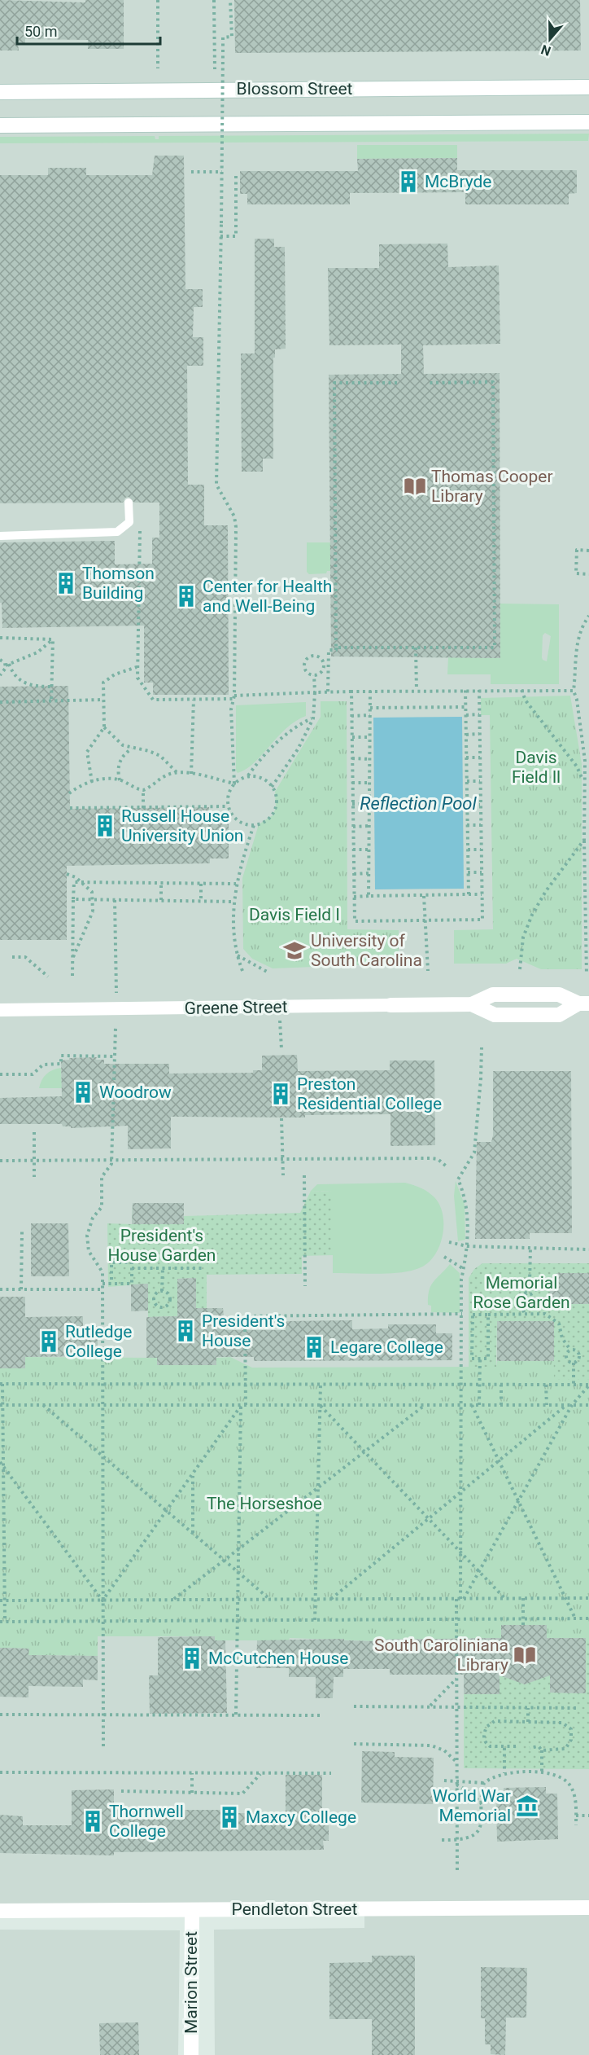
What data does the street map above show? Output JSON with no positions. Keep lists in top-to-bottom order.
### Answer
{
  "streets": {
    "main road": [
      "Blossom Street",
      "Greene Street",
      "Pendleton Street",
      "Marion Street"
    ]
  },
  "crossings": [
    ["Pendleton Street", "Marion Street"]
  ],
  "water": ["Reflection Pool"],
  "parks": [
    "Davis Field ll",
    "Davis Field I",
    "President's House Garden",
    "Memorial Rose Garden",
    "The Horseshoe"
  ],
  "places": {
    "building": [
      "McBryde",
      "Thomson Building",
      "Center for Health and Well-Being",
      "Russell House University Union",
      "Woodrow",
      "Preston Residential College",
      "President's House",
      "Rutledge College",
      "Legare College",
      "McCutchen House",
      "Maxcy College",
      "Thornwell College"
    ],
    "library": ["Thomas Cooper Library", "South Caroliniana Library"],
    "school or university": ["University of South Carolina"],
    "museum": ["World War Memorial"]
  },
  "scale_bar": "50 m",
  "north": "bottom"
}
